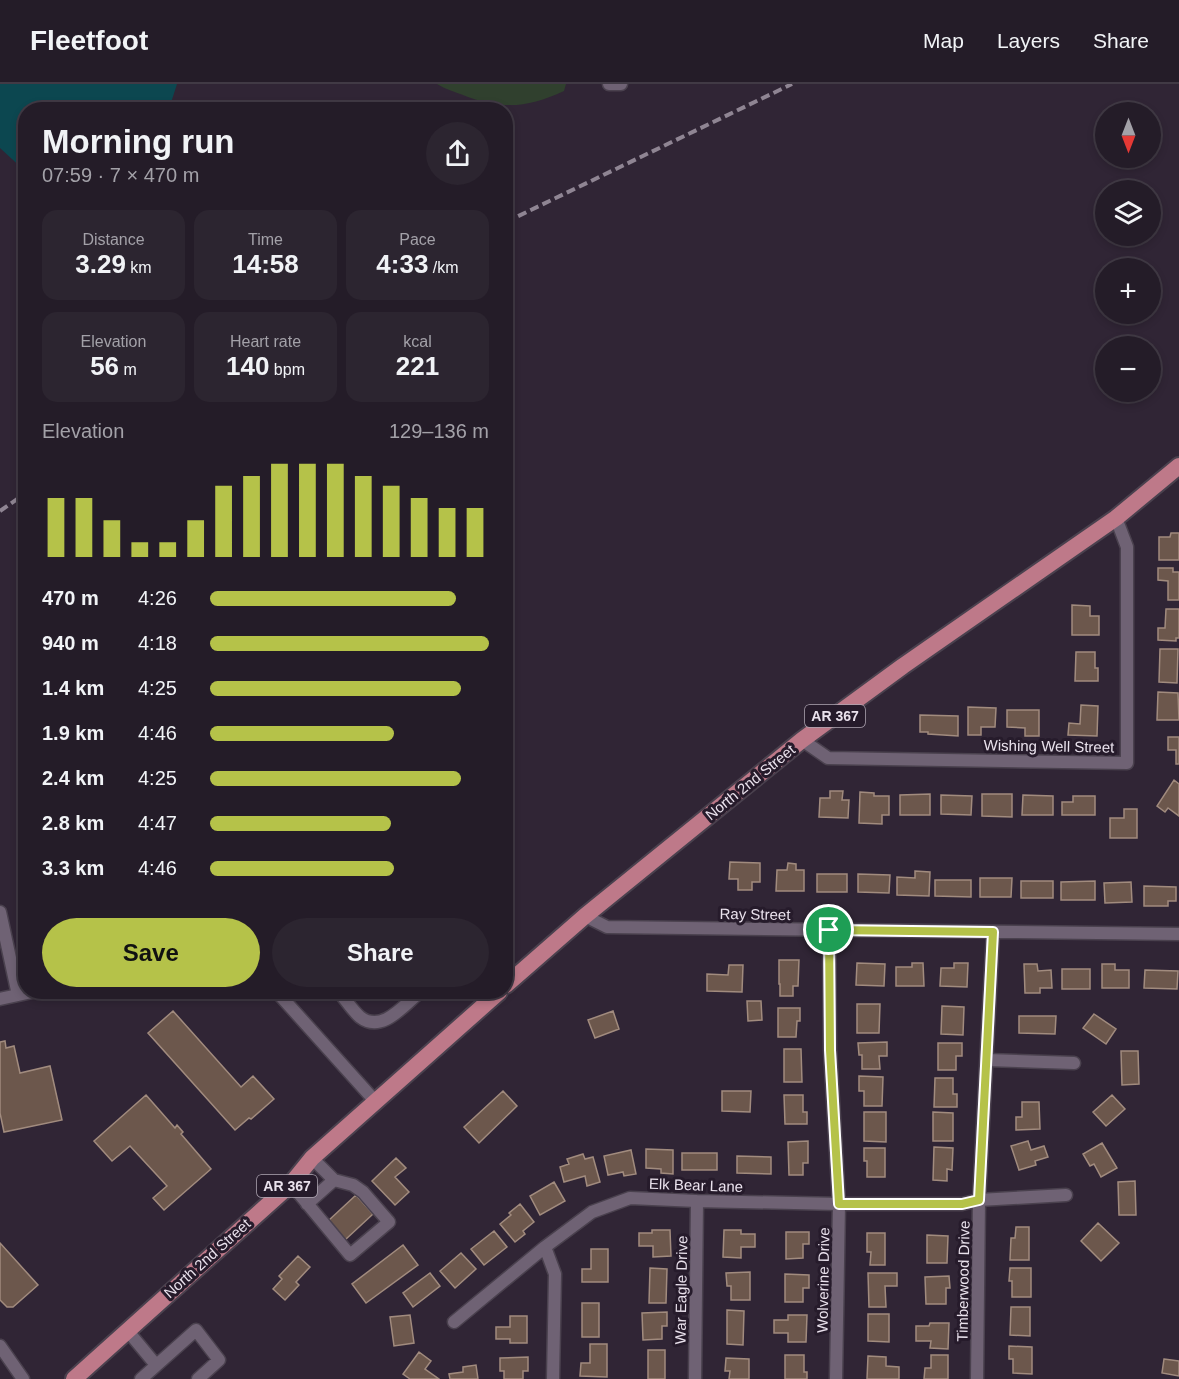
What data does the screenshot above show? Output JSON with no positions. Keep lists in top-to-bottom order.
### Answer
{
  "streets": {
    "main road": ["AR 367", "North 2nd Street"],
    "street": [
      "Wishing Well Street",
      "Ray Street",
      "Elk Bear Lane",
      "Wolverine Drive",
      "Timberwood Drive",
      "War Eagle Drive"
    ]
  },
  "crossings": [
    ["Wishing Well Street", "North 2nd Street"],
    ["North 2nd Street", "Ray Street"],
    ["Ray Street", "Wolverine Drive"],
    ["Ray Street", "Timberwood Drive"],
    ["Elk Bear Lane", "Wolverine Drive"],
    ["Elk Bear Lane", "Timberwood Drive"],
    ["Elk Bear Lane", "War Eagle Drive"]
  ],
  "north": "bottom",
  "page": {
    "header": "Fleetfoot",
    "nav": ["Map", "Layers", "Share"],
    "map_buttons": ["+", "−"],
    "heading": ["Morning run", "07:59 · 7 × 470 m"],
    "stats": [
      ["Distance", "3.29 km"],
      ["Time", "14:58"],
      ["Pace", "4:33 /km"],
      ["Elevation", "56 m"],
      ["Heart rate", "140 bpm"],
      ["kcal", "221"]
    ],
    "chart": ["Elevation", "129–136 m"],
    "list": [
      {
        "name": "470 m",
        "note": "4:26"
      },
      {
        "name": "940 m",
        "note": "4:18"
      },
      {
        "name": "1.4 km",
        "note": "4:25"
      },
      {
        "name": "1.9 km",
        "note": "4:46"
      },
      {
        "name": "2.4 km",
        "note": "4:25"
      },
      {
        "name": "2.8 km",
        "note": "4:47"
      },
      {
        "name": "3.3 km",
        "note": "4:46"
      }
    ],
    "buttons": ["Save", "Share"]
  }
}
